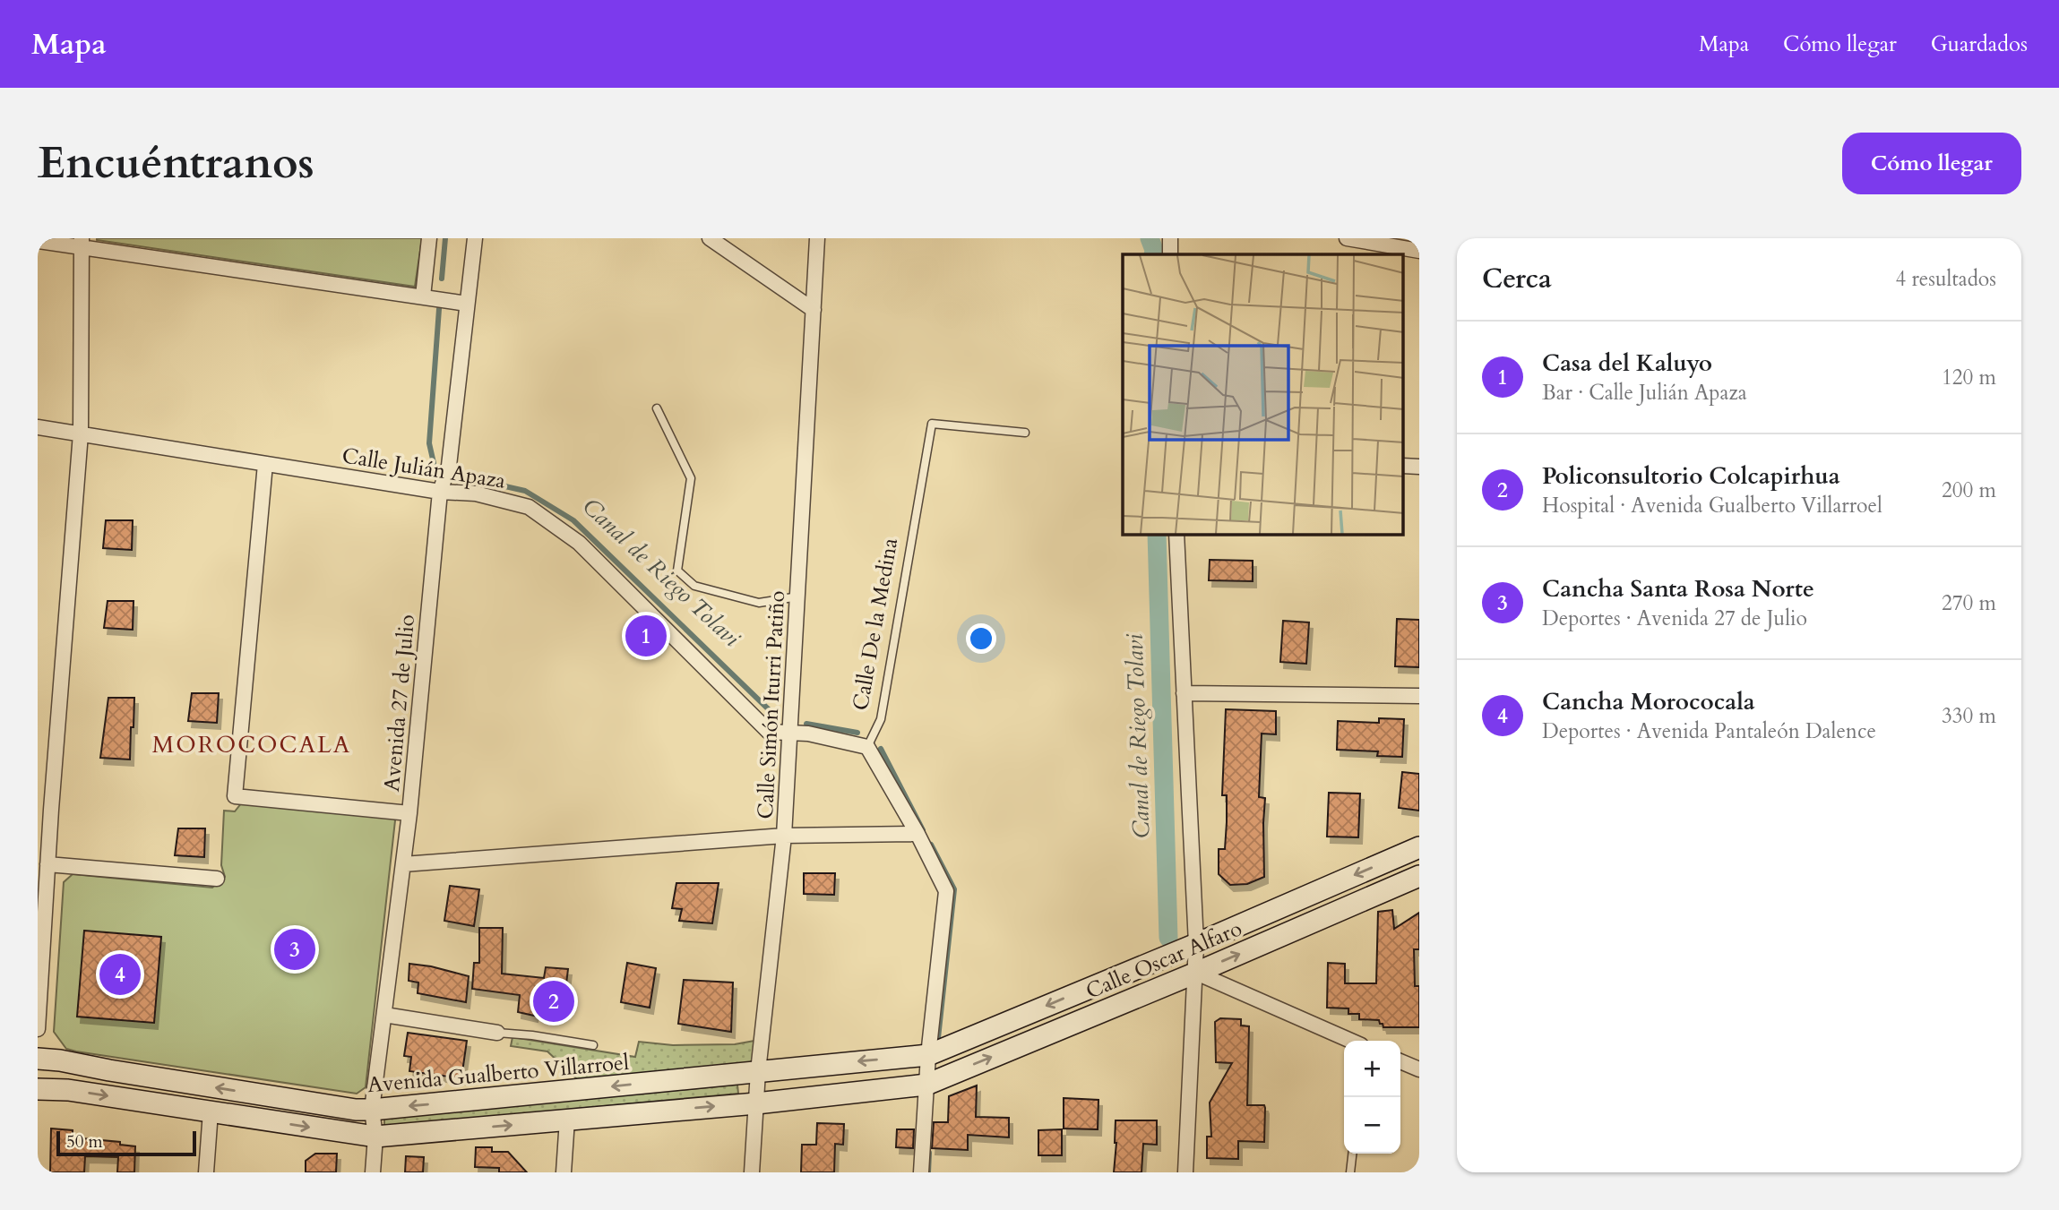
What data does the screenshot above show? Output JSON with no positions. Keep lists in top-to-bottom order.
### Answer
{
  "streets": {
    "main road": ["Calle Oscar Alfaro", "Avenida Gualberto Villarroel"],
    "street": ["Calle Julián Apaza", "Avenida 27 de Julio", "Calle Simón Iturri Patiño"],
    "lane": ["Calle De la Medina"]
  },
  "crossings": [
    ["Calle Julián Apaza", "Calle De la Medina"],
    ["Calle Julián Apaza", "Avenida 27 de Julio"],
    ["Calle Julián Apaza", "Calle Simón Iturri Patiño"],
    ["Avenida 27 de Julio", "Avenida Gualberto Villarroel"],
    ["Calle Simón Iturri Patiño", "Avenida Gualberto Villarroel"],
    ["Calle Oscar Alfaro", "Avenida Gualberto Villarroel"]
  ],
  "districts": ["MOROCOCALA"],
  "water": ["Canal de Riego Tolavi"],
  "scale_bar": "50 m",
  "page": {
    "header": "Mapa",
    "nav": ["Mapa", "Cómo llegar", "Guardados"],
    "buttons": "Cómo llegar",
    "title": "Encuéntranos",
    "heading": ["Cerca", "4 resultados"],
    "list": [
      {
        "mark": "1",
        "name": "Casa del Kaluyo",
        "note": "Bar · Calle Julián Apaza",
        "value": "120 m"
      },
      {
        "mark": "2",
        "name": "Policonsultorio Colcapirhua",
        "note": "Hospital · Avenida Gualberto Villarroel",
        "value": "200 m"
      },
      {
        "mark": "3",
        "name": "Cancha Santa Rosa Norte",
        "note": "Deportes · Avenida 27 de Julio",
        "value": "270 m"
      },
      {
        "mark": "4",
        "name": "Cancha Morococala",
        "note": "Deportes · Avenida Pantaleón Dalence",
        "value": "330 m"
      }
    ],
    "pins": [
      "1",
      "3",
      "4",
      "2"
    ],
    "map_buttons": ["+", "−"],
    "scale": "50 m"
  }
}
